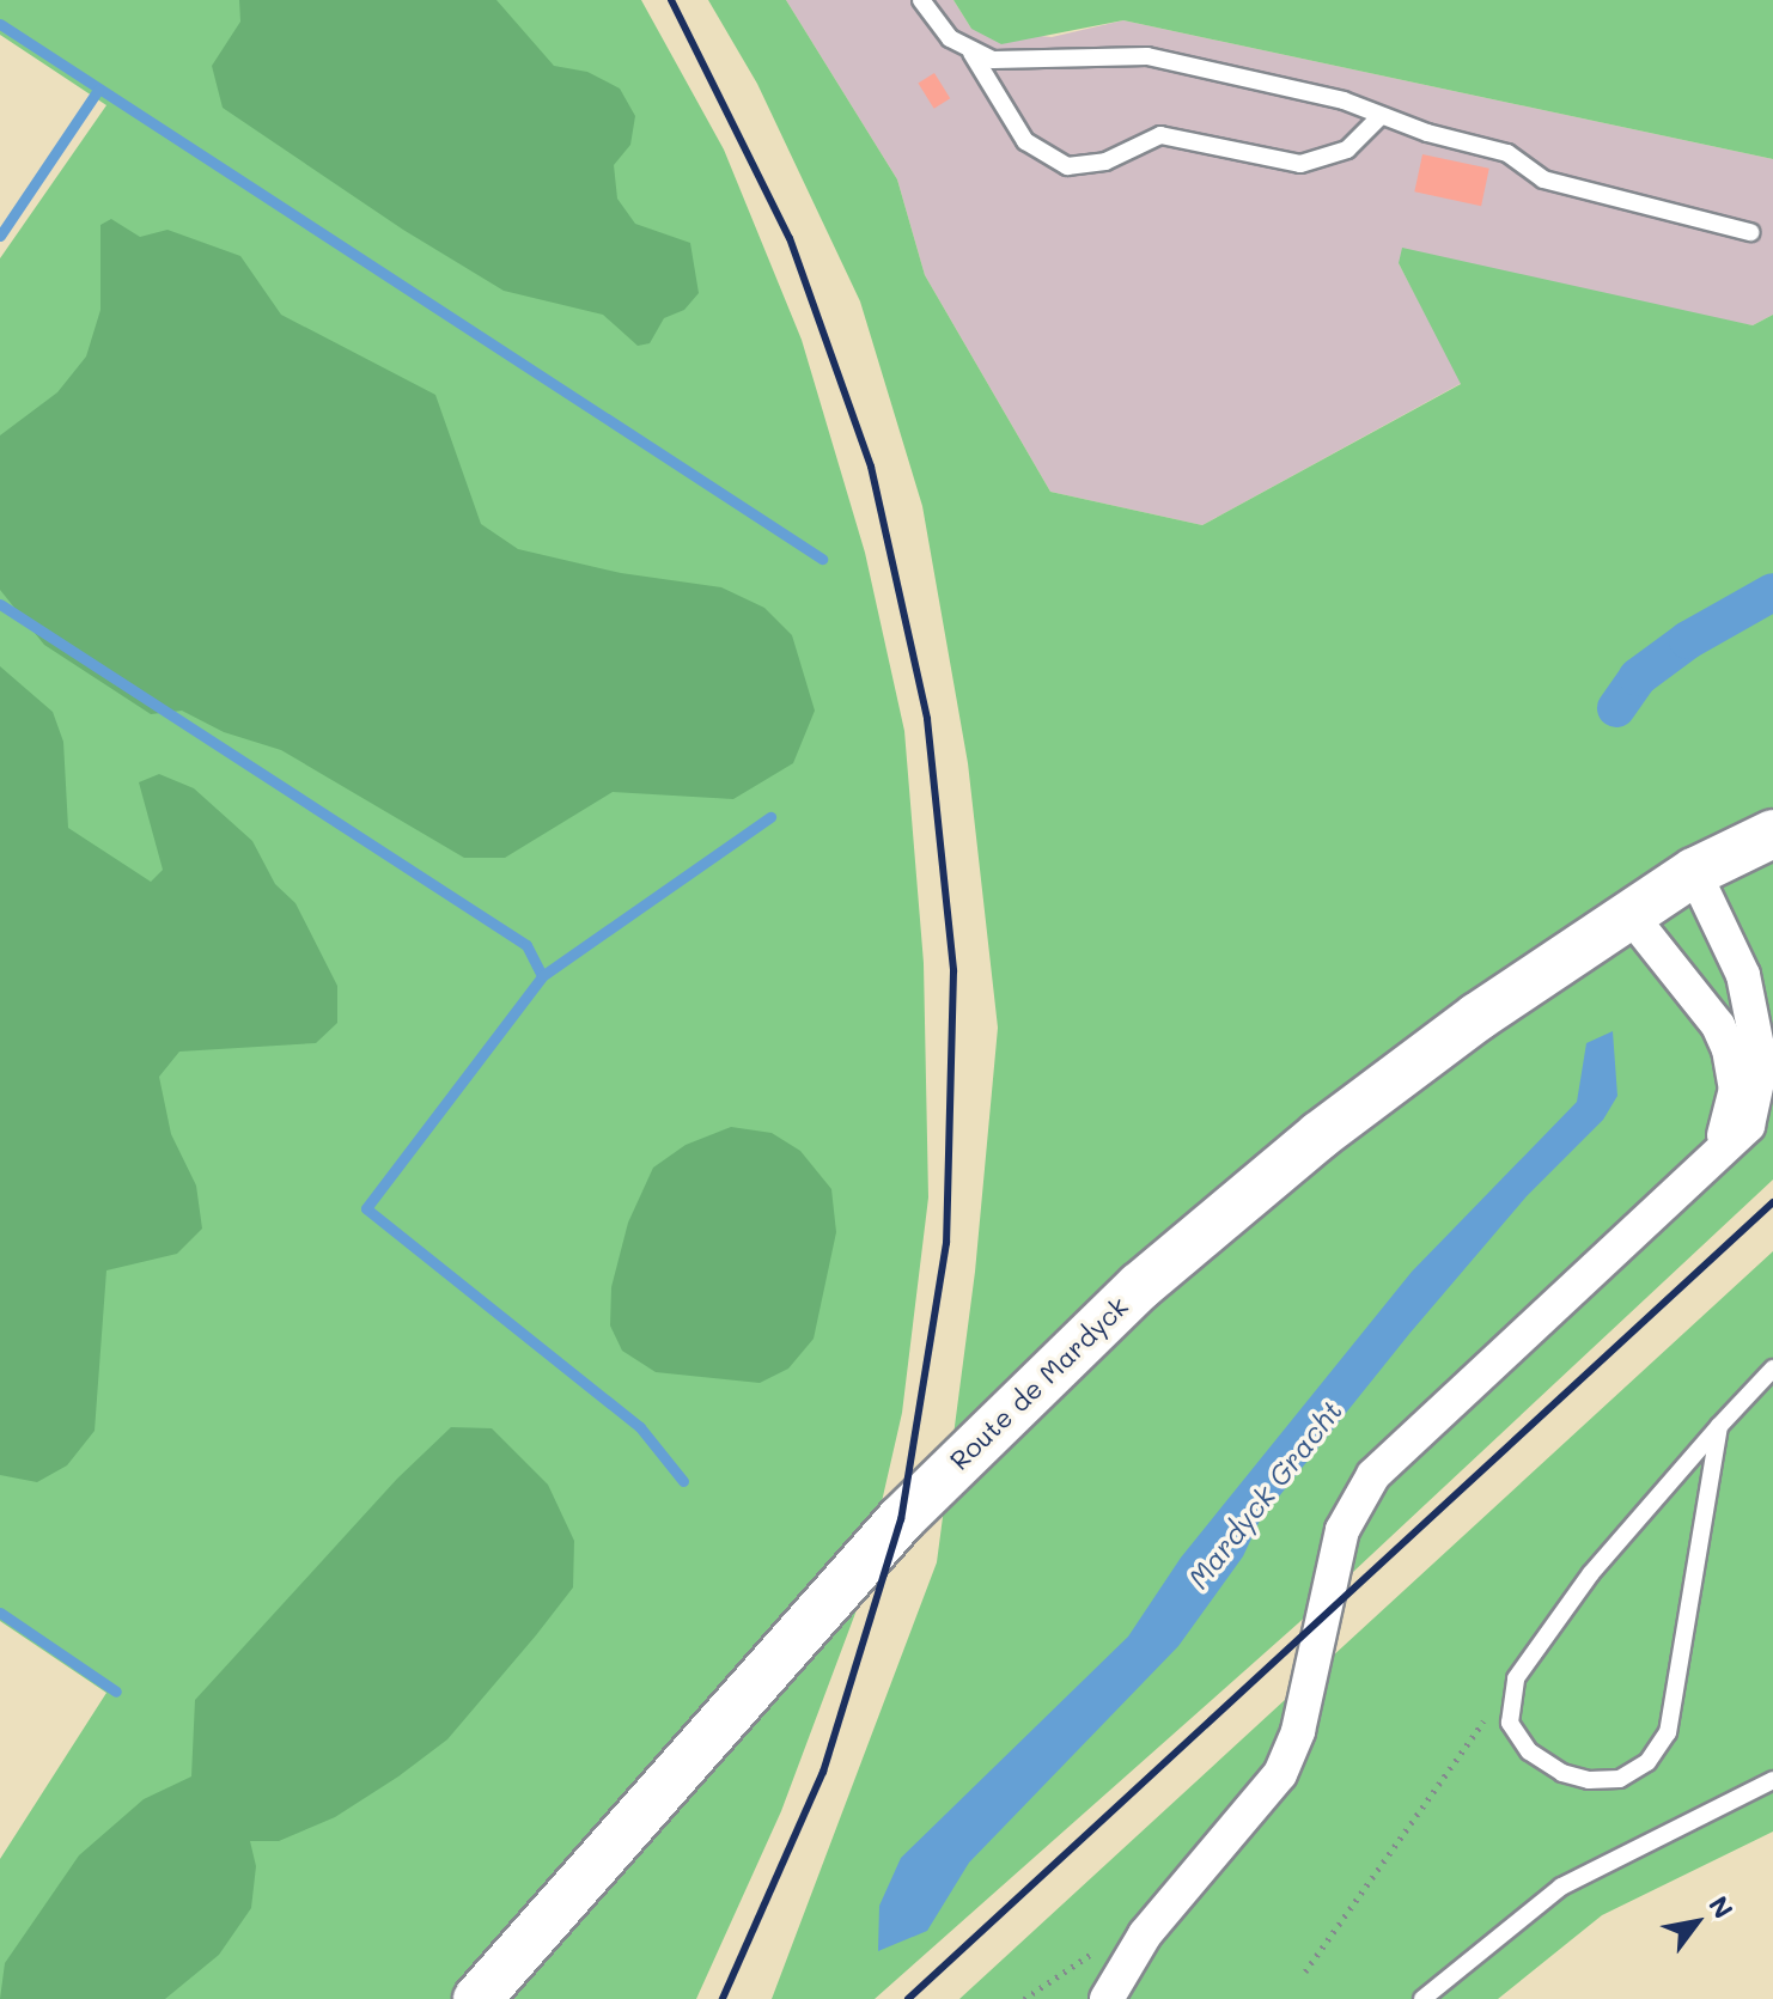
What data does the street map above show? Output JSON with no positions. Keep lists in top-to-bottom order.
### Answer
{
  "streets": {
    "main road": ["Route de Mardyck"]
  },
  "water": ["Mardyck Gracht"],
  "north": "top right"
}
